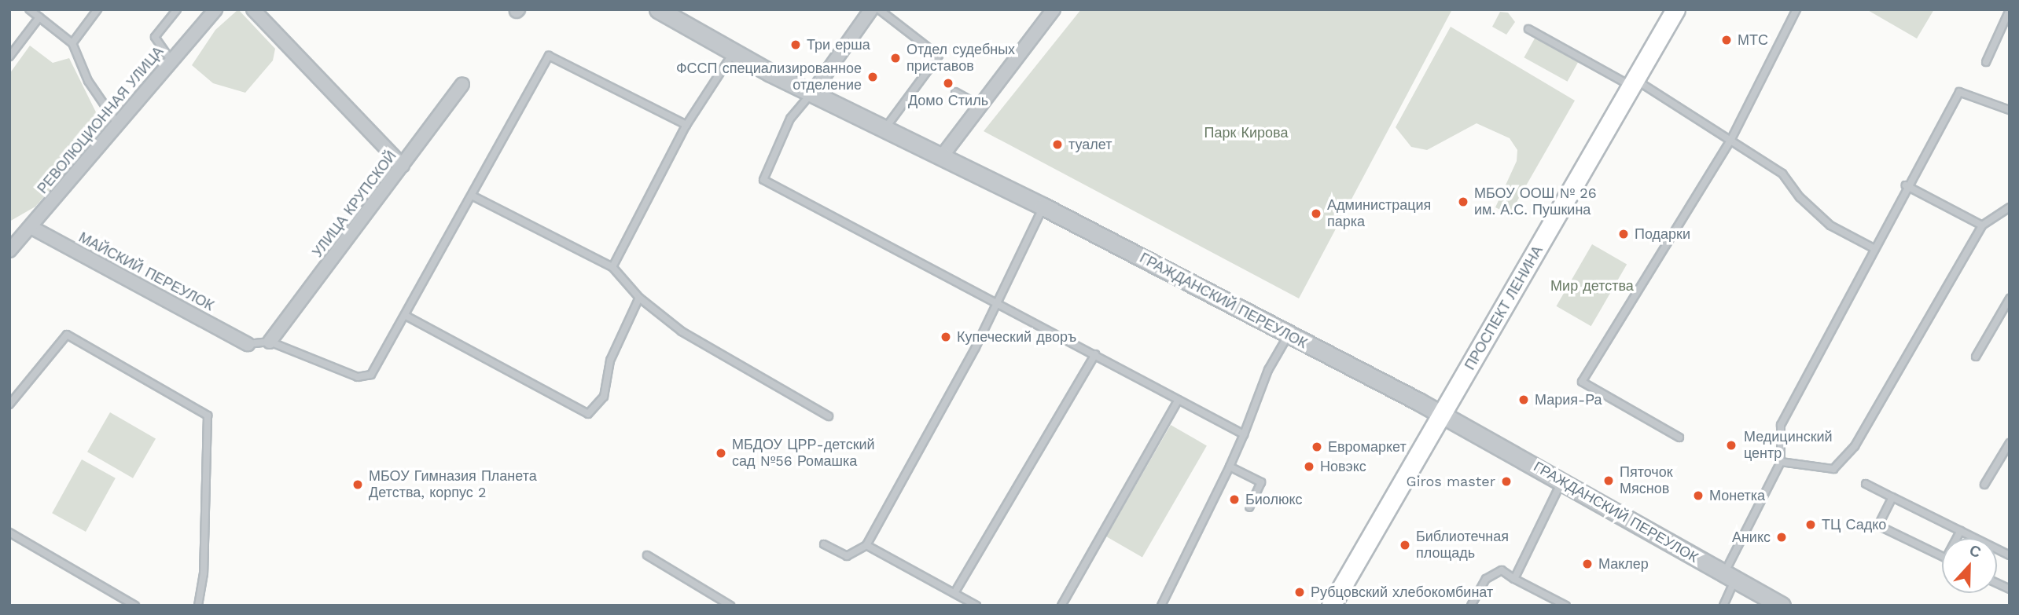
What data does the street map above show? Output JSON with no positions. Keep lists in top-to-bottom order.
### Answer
{
  "streets": {
    "main road": ["ПРОСПЕКТ ЛЕНИНА"],
    "street": [
      "РЕВОЛЮЦИОННАЯ УЛИЦА",
      "УЛИЦА КРУПСКОЙ",
      "МАЙСКИЙ ПЕРЕУЛОК",
      "ГРАЖДАНСКИЙ ПЕРЕУЛОК"
    ]
  },
  "crossings": [
    ["РЕВОЛЮЦИОННАЯ УЛИЦА", "МАЙСКИЙ ПЕРЕУЛОК"],
    ["ГРАЖДАНСКИЙ ПЕРЕУЛОК", "ПРОСПЕКТ ЛЕНИНА"]
  ],
  "parks": ["Парк Кирова", "Мир детства"],
  "places": [
    "МТС",
    "Три ерша",
    "Отдел судебных приставов",
    "ФССП специализированное отделение",
    "Домо Стиль",
    "туалет",
    "МБОУ ООШ № 26 им. А.С. Пушкина",
    "Администрация парка",
    "Подарки",
    "Купеческий дворъ",
    "Мария-Ра",
    "Медицинский центр",
    "Евромаркет",
    "МБДОУ ЦРР-детский сад №56 Ромашка",
    "Новэкс",
    "Пяточок Мяснов",
    "Giros master",
    "МБОУ Гимназия Планета Детства, корпус 2",
    "Монетка",
    "Биолюкс",
    "ТЦ Садко",
    "Аникс",
    "Библиотечная площадь",
    "Маклер",
    "Рубцовский хлебокомбинат"
  ],
  "north": "top"
}
